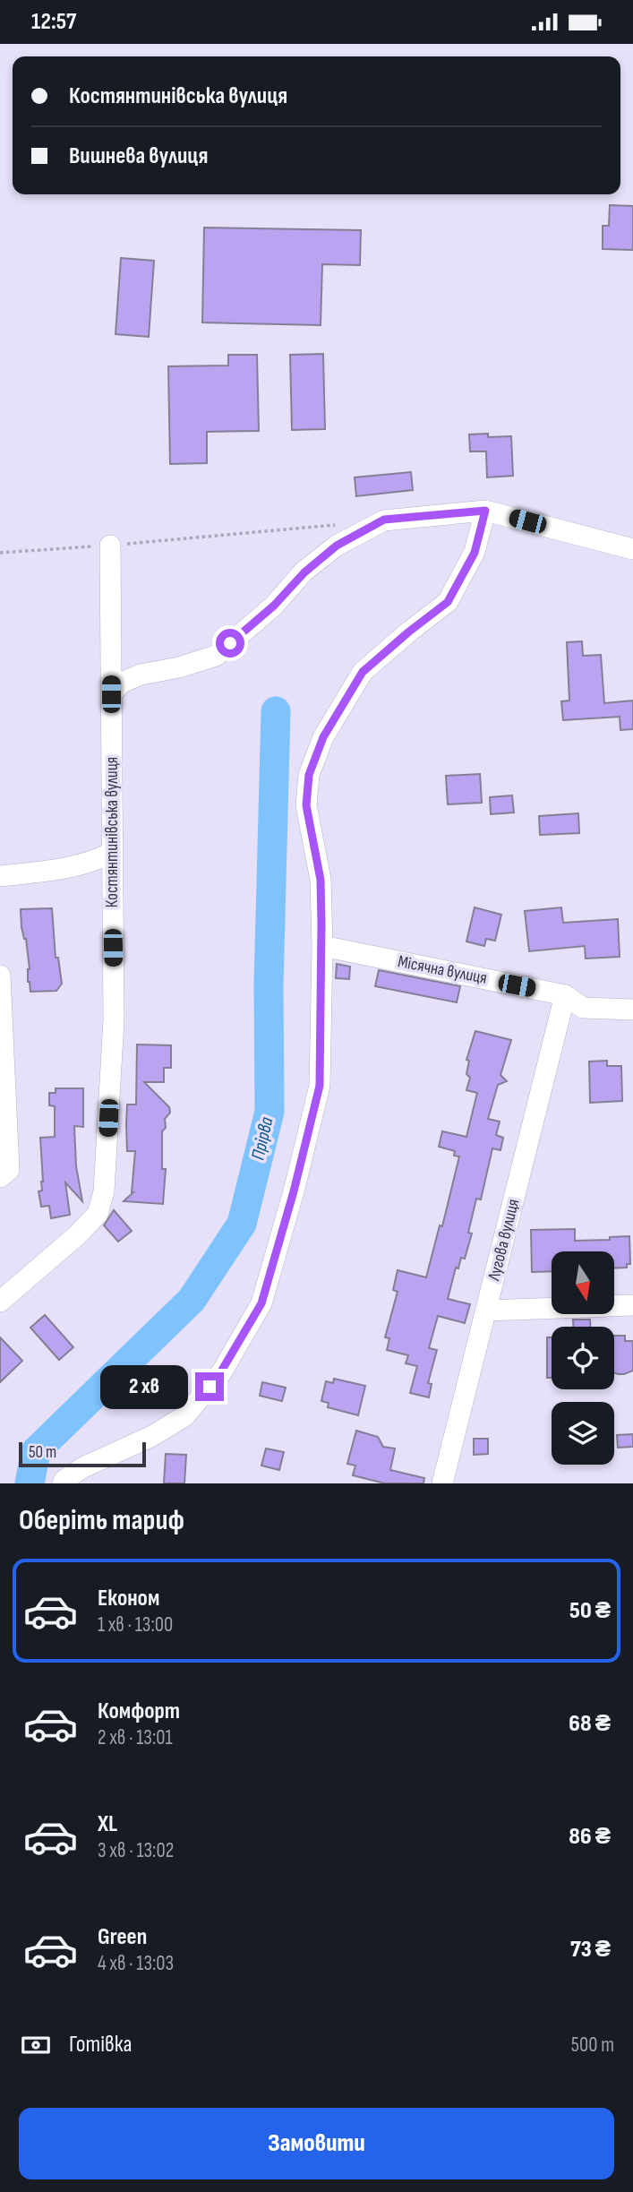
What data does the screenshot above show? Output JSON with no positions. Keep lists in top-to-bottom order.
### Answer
{
  "streets": {
    "street": ["Костянтинівська вулиця", "Місячна вулиця", "Лугова вулиця"]
  },
  "crossings": [
    ["Місячна вулиця", "Лугова вулиця"]
  ],
  "water": ["Прірва"],
  "scale_bar": "50 m",
  "north": "bottom",
  "page": {
    "status": "12:57",
    "banner": ["Костянтинівська вулиця", "Вишнева вулиця"],
    "bubble": "2 хв",
    "scale": "50 m",
    "heading": "Оберіть тариф",
    "list": [
      {
        "name": "Економ",
        "note": "1 хв · 13:00",
        "value": "50 ₴"
      },
      {
        "name": "Комфорт",
        "note": "2 хв · 13:01",
        "value": "68 ₴"
      },
      {
        "name": "XL",
        "note": "3 хв · 13:02",
        "value": "86 ₴"
      },
      {
        "name": "Green",
        "note": "4 хв · 13:03",
        "value": "73 ₴"
      }
    ],
    "pay": ["Готівка", "500 m"],
    "buttons": "Замовити"
  }
}
